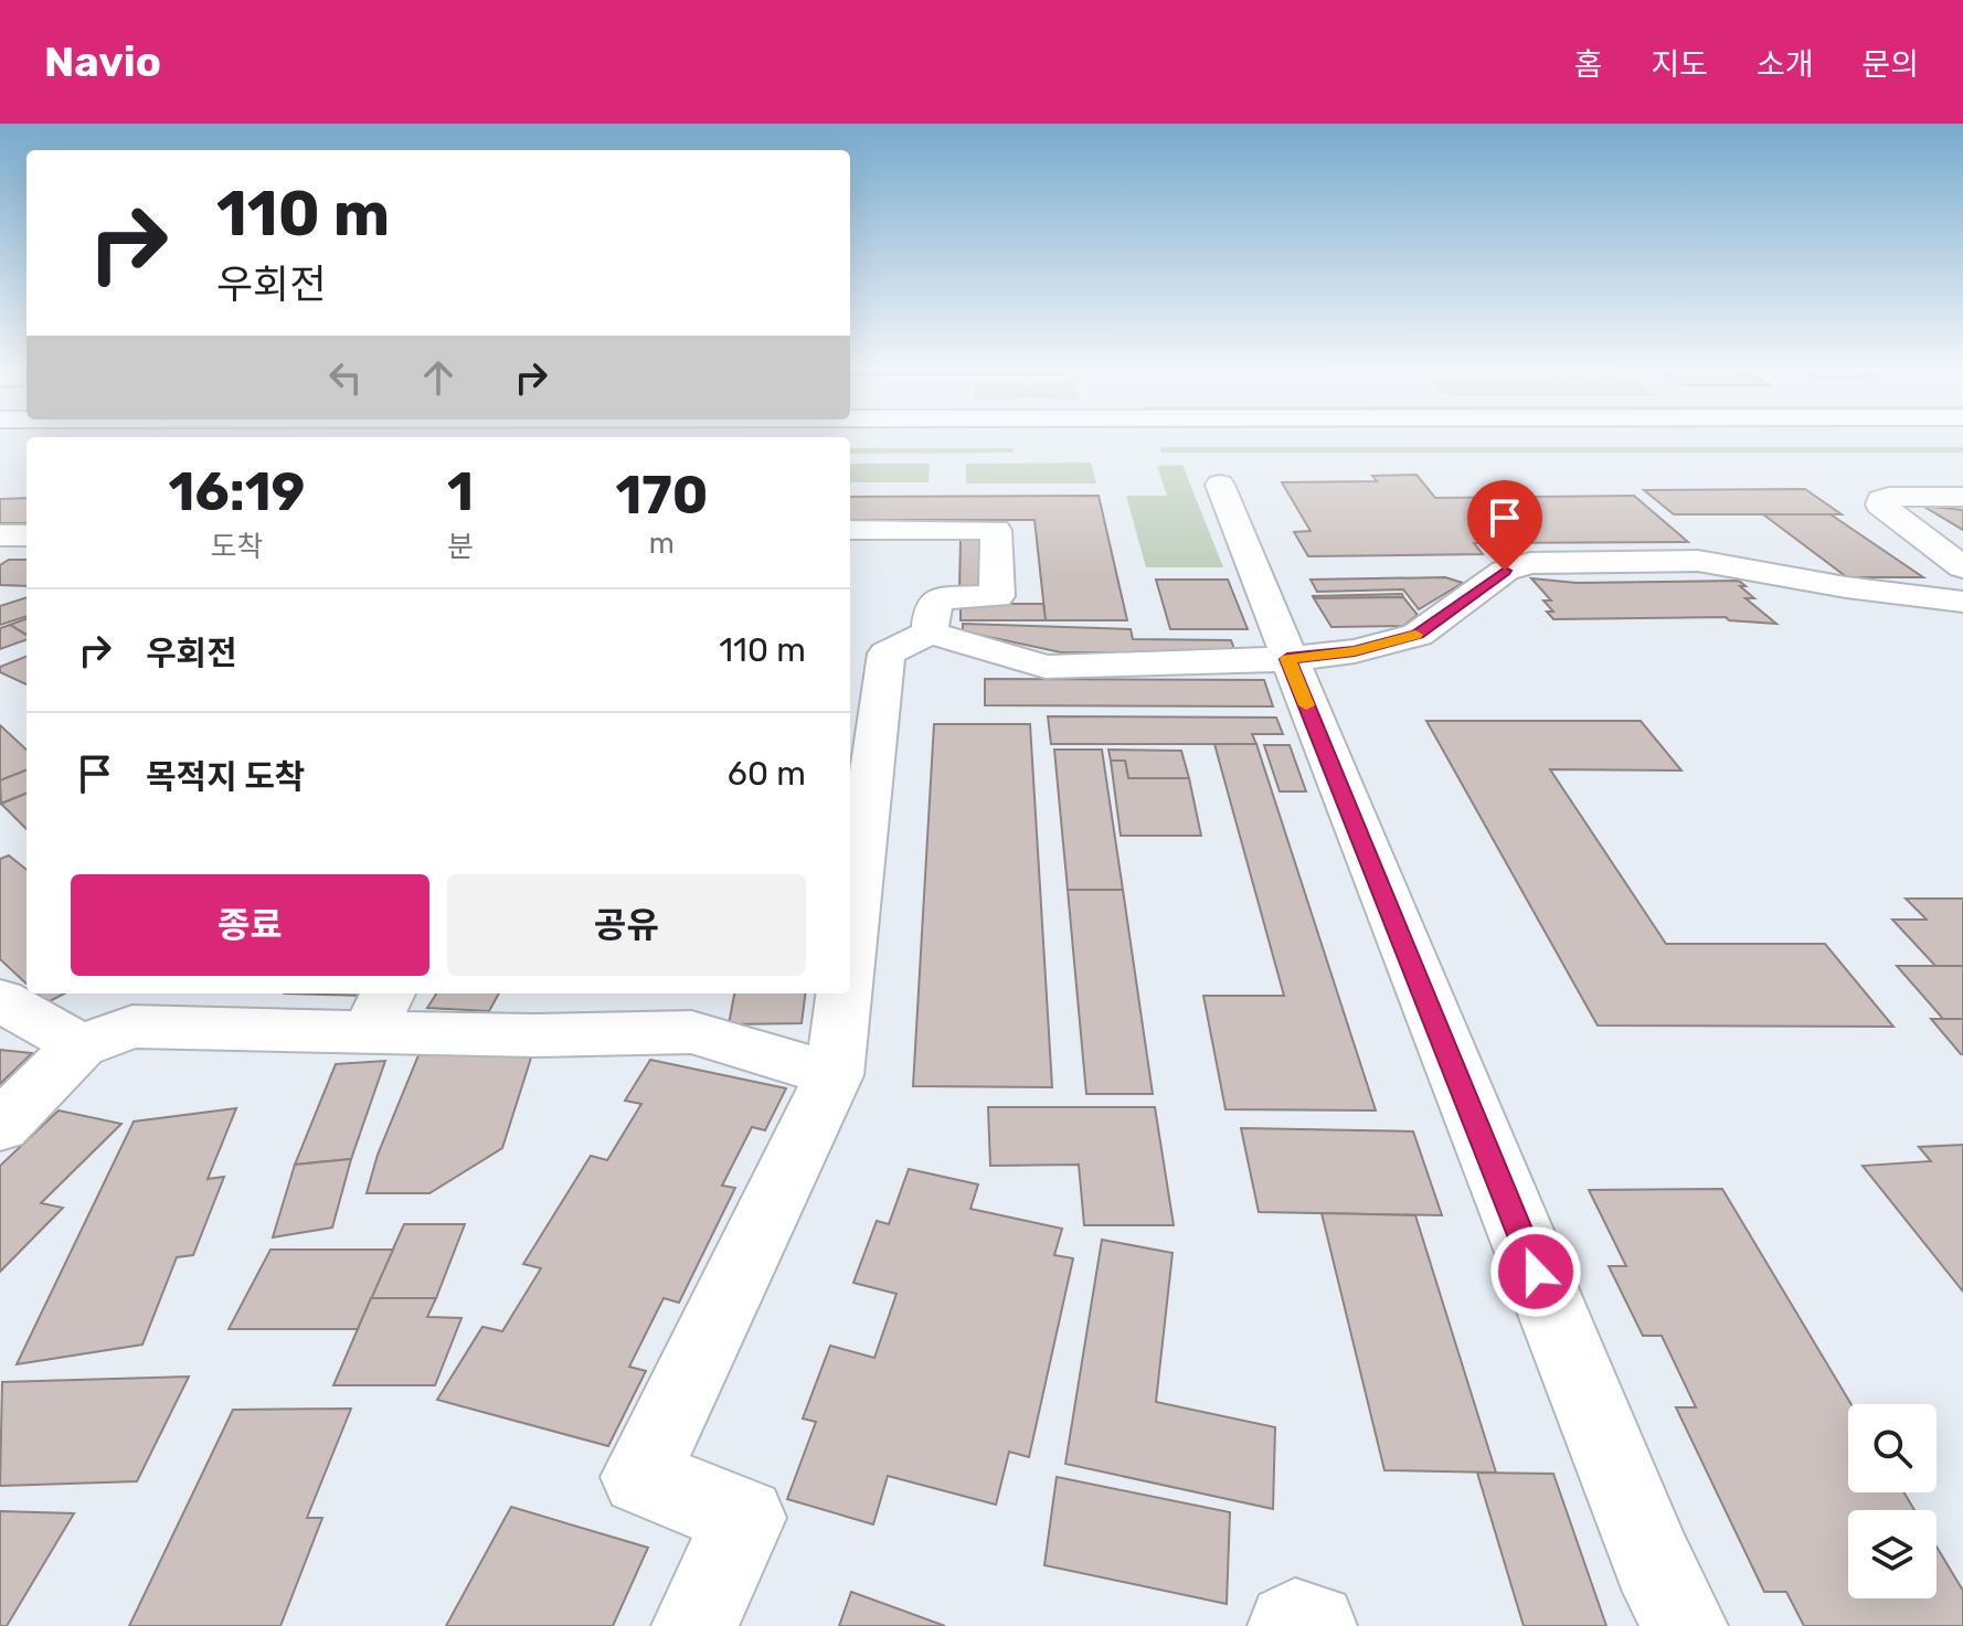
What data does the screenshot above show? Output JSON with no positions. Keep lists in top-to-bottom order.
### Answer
{
  "page": {
    "header": "Navio",
    "nav": [
      "홈",
      "지도",
      "소개",
      "문의"
    ],
    "turn": ["110 m", "우회전"],
    "eta": [
      "16:19",
      "도착",
      "1",
      "분",
      "170",
      "m"
    ],
    "list": [
      {
        "name": "우회전",
        "value": "110 m"
      },
      {
        "name": "목적지 도착",
        "value": "60 m"
      }
    ],
    "buttons": ["종료", "공유"]
  }
}
